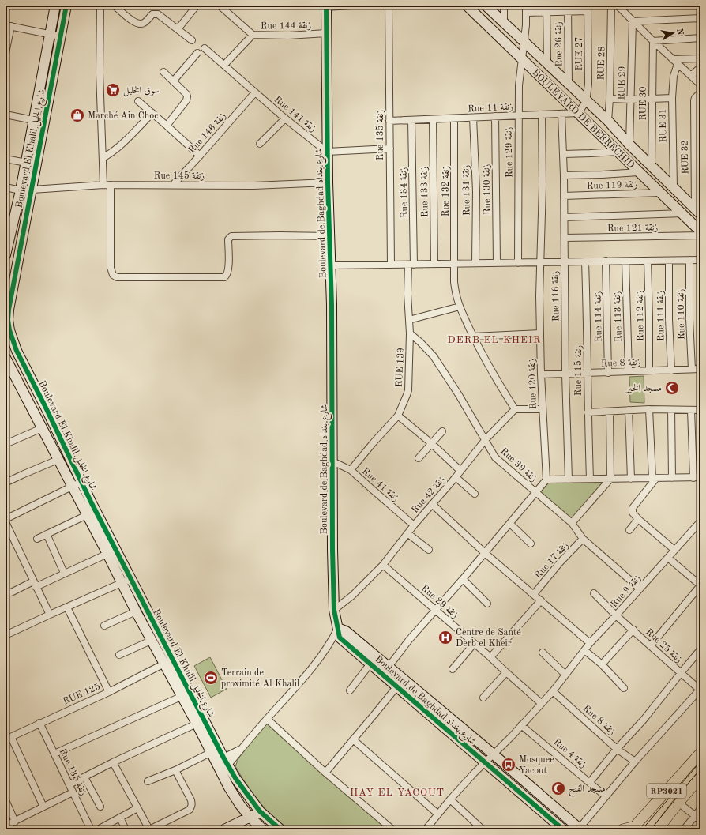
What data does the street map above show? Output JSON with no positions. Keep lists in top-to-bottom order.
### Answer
{
  "streets": {
    "main road": ["RP3021"],
    "street": [
      "Rue 144 زنقة",
      "Rue 26 زنقة",
      "RUE 27",
      "RUE 28",
      "RUE 29",
      "RUE 30",
      "Rue 11 زنقة",
      "Rue 141 زنقة",
      "BOULEVARD DE BERRECHID",
      "RUE 31",
      "Rue 146 زنقة",
      "Rue 135 زنقة",
      "Boulevard El Khalil شارع الخليل",
      "Rue 129 زنقة",
      "RUE 32",
      "Rue 145 زنقة",
      "Rue 119 زنقة",
      "Rue 130 زنقة",
      "Rue 131 زنقة",
      "Rue 132 زنقة",
      "Rue 133 زنقة",
      "Rue 134 زنقة",
      "Boulevard de Baghdad شارع بغداد",
      "Rue 121 زنقة",
      "Rue 116 زنقة",
      "Rue 110 زنقة",
      "Rue 112 زنقة",
      "Rue 111 زنقة",
      "Rue 114 زنقة",
      "Rue 113 زنقة",
      "Rue 8 زنقة",
      "RUE 139",
      "Rue 115 زنقة",
      "Rue 120 زنقة",
      "Rue 39 زنقة",
      "Rue 41 زنقة",
      "Rue 42 زنقة",
      "Rue 17 زنقة",
      "Rue 9 زنقة",
      "Rue 29 زنقة",
      "Rue 25 زنقة",
      "RUE 125",
      "Rue 4 زنقة"
    ]
  },
  "crossings": [
    ["Rue 144 زنقة", "Boulevard de Baghdad شارع بغداد"],
    ["Rue 26 زنقة", "BOULEVARD DE BERRECHID"],
    ["RUE 27", "BOULEVARD DE BERRECHID"],
    ["RUE 28", "BOULEVARD DE BERRECHID"],
    ["RUE 29", "BOULEVARD DE BERRECHID"],
    ["RUE 30", "BOULEVARD DE BERRECHID"],
    ["Rue 11 زنقة", "BOULEVARD DE BERRECHID"],
    ["Rue 11 زنقة", "Rue 135 زنقة"],
    ["Rue 11 زنقة", "Rue 129 زنقة"],
    ["Rue 11 زنقة", "Rue 130 زنقة"],
    ["Rue 11 زنقة", "Rue 131 زنقة"],
    ["Rue 11 زنقة", "Rue 132 زنقة"],
    ["Rue 11 زنقة", "Rue 133 زنقة"],
    ["Rue 11 زنقة", "Rue 134 زنقة"],
    ["Rue 11 زنقة", "Rue 116 زنقة"],
    ["Rue 11 زنقة", "Rue 120 زنقة"],
    ["Rue 141 زنقة", "Rue 146 زنقة"],
    ["Rue 141 زنقة", "Boulevard de Baghdad شارع بغداد"],
    ["BOULEVARD DE BERRECHID", "RUE 31"],
    ["BOULEVARD DE BERRECHID", "Rue 129 زنقة"],
    ["BOULEVARD DE BERRECHID", "RUE 32"],
    ["BOULEVARD DE BERRECHID", "Rue 119 زنقة"],
    ["Rue 146 زنقة", "Rue 145 زنقة"],
    ["Rue 135 زنقة", "RUE 125"],
    ["Boulevard El Khalil شارع الخليل", "Rue 145 زنقة"],
    ["Boulevard El Khalil شارع الخليل", "RUE 125"],
    ["Rue 145 زنقة", "Boulevard de Baghdad شارع بغداد"],
    ["Rue 119 زنقة", "Rue 116 زنقة"],
    ["Rue 132 زنقة", "Rue 42 زنقة"],
    ["Rue 134 زنقة", "RUE 139"],
    ["Boulevard de Baghdad شارع بغداد", "Rue 41 زنقة"],
    ["Boulevard de Baghdad شارع بغداد", "Rue 42 زنقة"],
    ["Boulevard de Baghdad شارع بغداد", "Rue 9 زنقة"],
    ["Rue 121 زنقة", "Rue 116 زنقة"],
    ["Rue 116 زنقة", "Rue 8 زنقة"],
    ["Rue 110 زنقة", "Rue 8 زنقة"],
    ["Rue 112 زنقة", "Rue 8 زنقة"],
    ["Rue 111 زنقة", "Rue 8 زنقة"],
    ["Rue 114 زنقة", "Rue 8 زنقة"],
    ["Rue 113 زنقة", "Rue 8 زنقة"],
    ["Rue 8 زنقة", "Rue 115 زنقة"],
    ["Rue 8 زنقة", "Rue 120 زنقة"],
    ["Rue 8 زنقة", "Rue 9 زنقة"],
    ["RUE 139", "Rue 39 زنقة"],
    ["RUE 139", "Rue 41 زنقة"],
    ["Rue 39 زنقة", "Rue 42 زنقة"],
    ["Rue 39 زنقة", "Rue 17 زنقة"],
    ["Rue 39 زنقة", "Rue 9 زنقة"],
    ["Rue 41 زنقة", "Rue 42 زنقة"],
    ["Rue 42 زنقة", "Rue 29 زنقة"],
    ["Rue 9 زنقة", "Rue 29 زنقة"],
    ["Rue 9 زنقة", "Rue 25 زنقة"],
    ["Rue 9 زنقة", "Rue 4 زنقة"]
  ],
  "districts": ["DERB EL KHEIR", "HAY EL YACOUT"],
  "places": {
    "supermarket": ["سوق الخليل"],
    "shop": ["Marché Ain Choc"],
    "mosque": ["مسجد الخير", "مسجد الفتح"],
    "hospital": ["Centre de Santé Derb el Kheir"],
    "sports": ["Terrain de proximité Al Khalil"],
    "bus stop": ["Mosquee Yacout"]
  },
  "north": "right"
}
